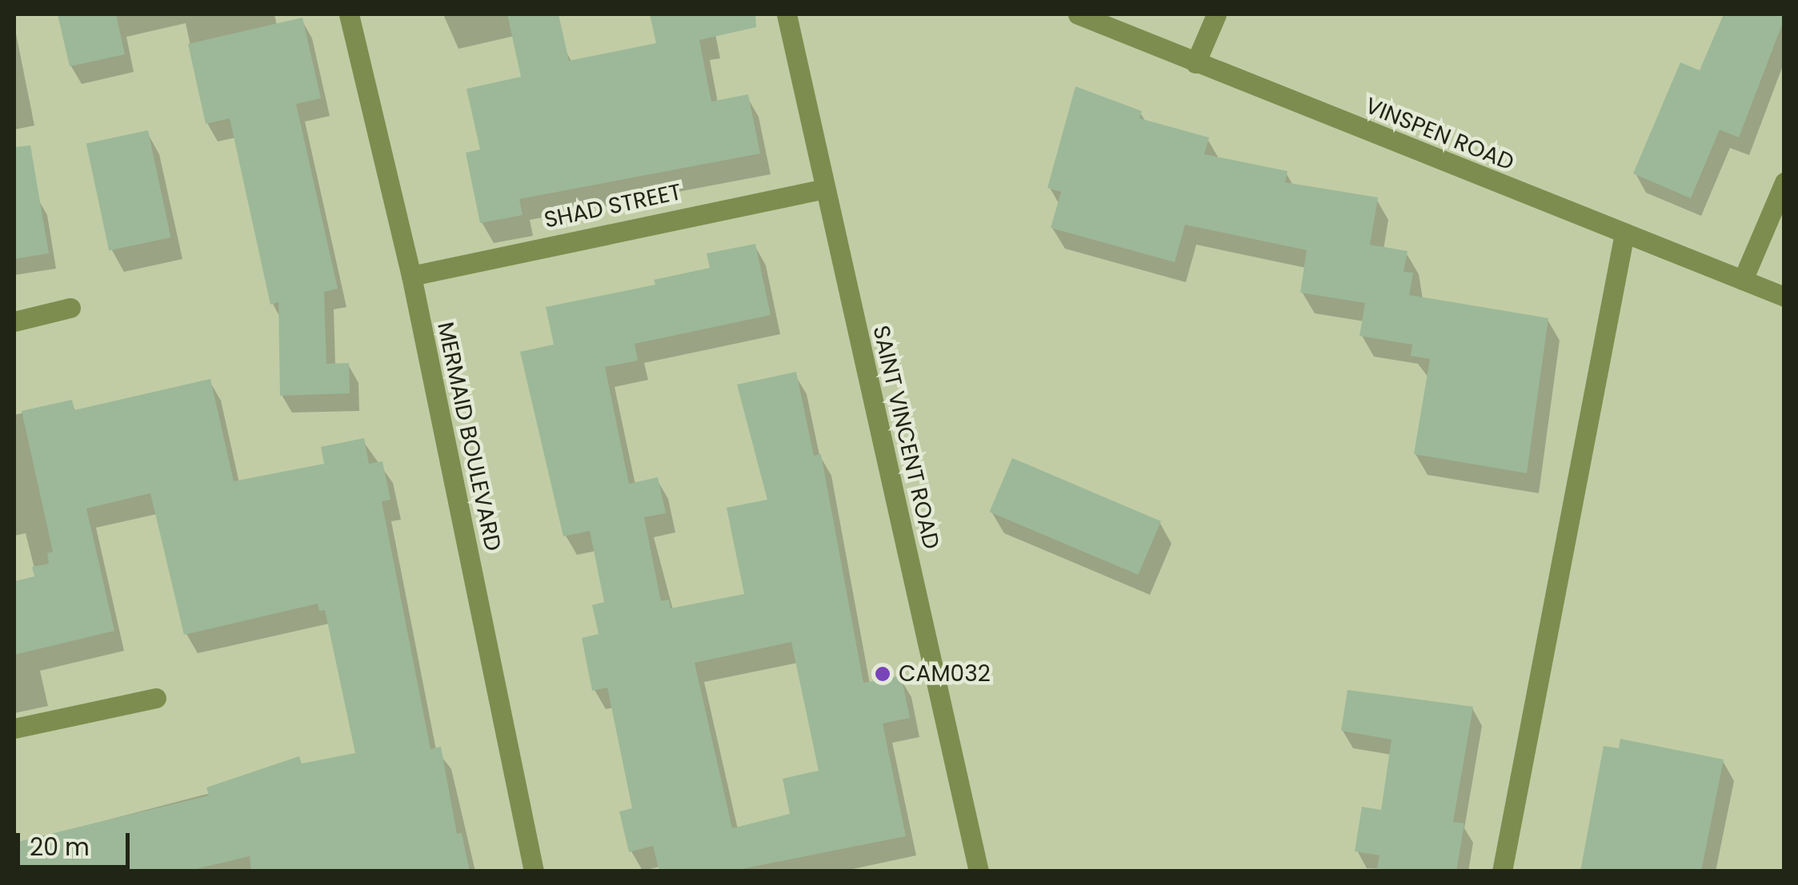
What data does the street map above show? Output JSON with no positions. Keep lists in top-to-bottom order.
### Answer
{
  "streets": {
    "street": [
      "VINSPEN ROAD",
      "SHAD STREET",
      "MERMAID BOULEVARD",
      "SAINT VINCENT ROAD"
    ]
  },
  "crossings": [
    ["SHAD STREET", "MERMAID BOULEVARD"],
    ["SHAD STREET", "SAINT VINCENT ROAD"]
  ],
  "places": ["CAM032"],
  "scale_bar": "20 m"
}
